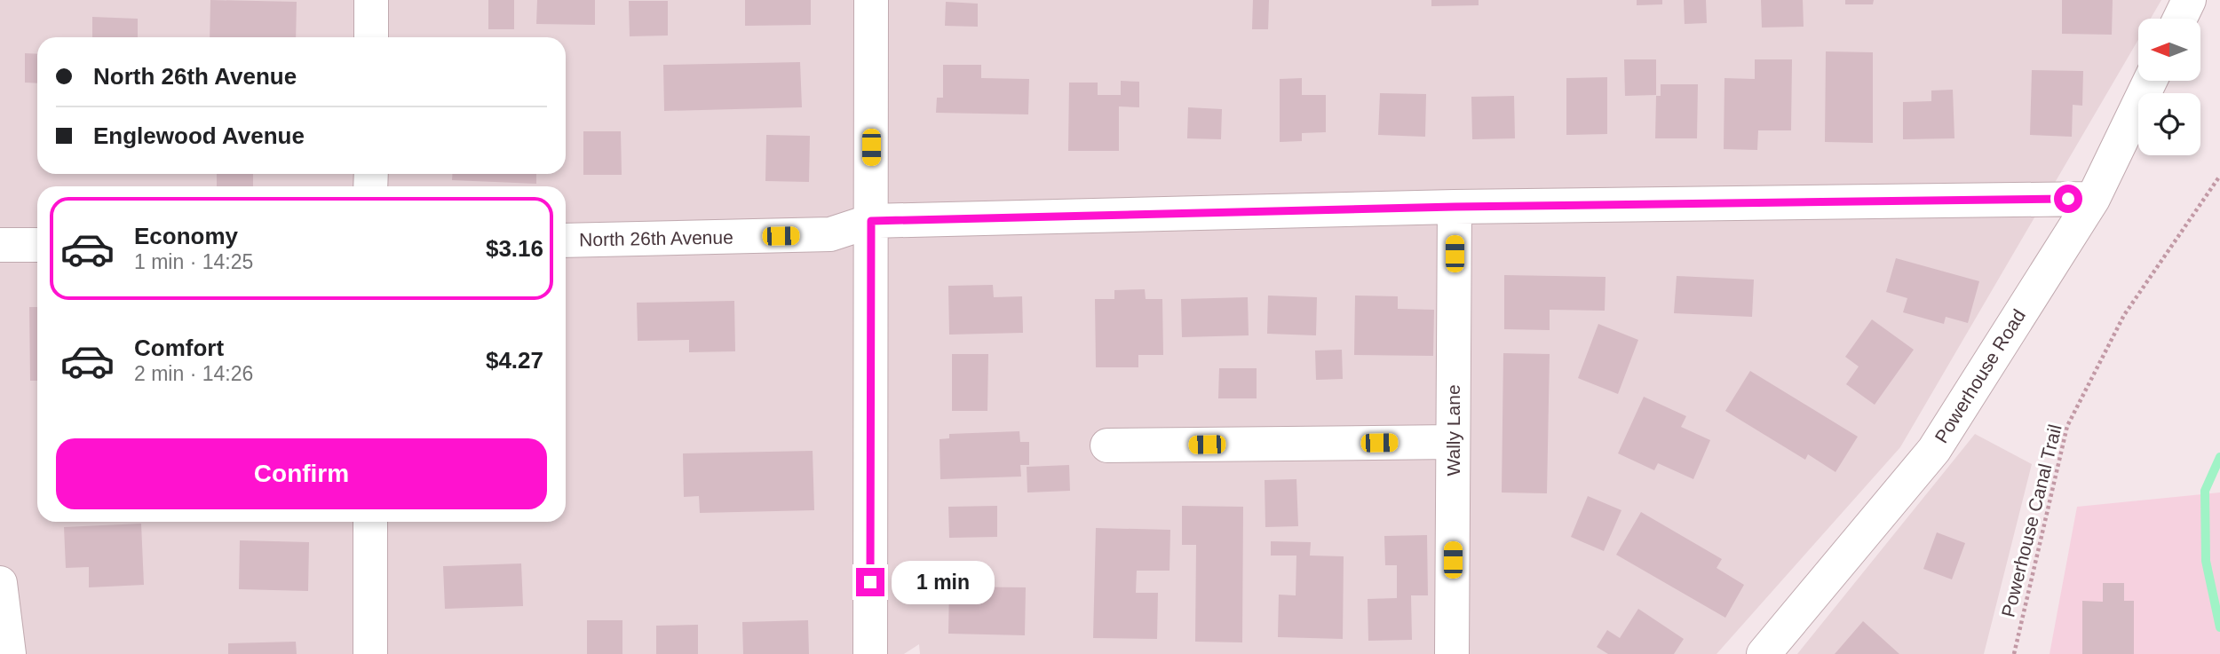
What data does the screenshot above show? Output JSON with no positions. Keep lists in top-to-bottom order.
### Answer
{
  "streets": {
    "street": ["North 26th Avenue", "Powerhouse Road", "Wally Lane"],
    "path": ["Powerhouse Canal Trail"]
  },
  "crossings": [
    ["North 26th Avenue", "Powerhouse Road"],
    ["North 26th Avenue", "Wally Lane"]
  ],
  "north": "left",
  "page": {
    "banner": ["North 26th Avenue", "Englewood Avenue"],
    "list": [
      {
        "name": "Economy",
        "note": "1 min · 14:25",
        "value": "$3.16"
      },
      {
        "name": "Comfort",
        "note": "2 min · 14:26",
        "value": "$4.27"
      }
    ],
    "buttons": "Confirm",
    "bubble": "1 min"
  }
}
